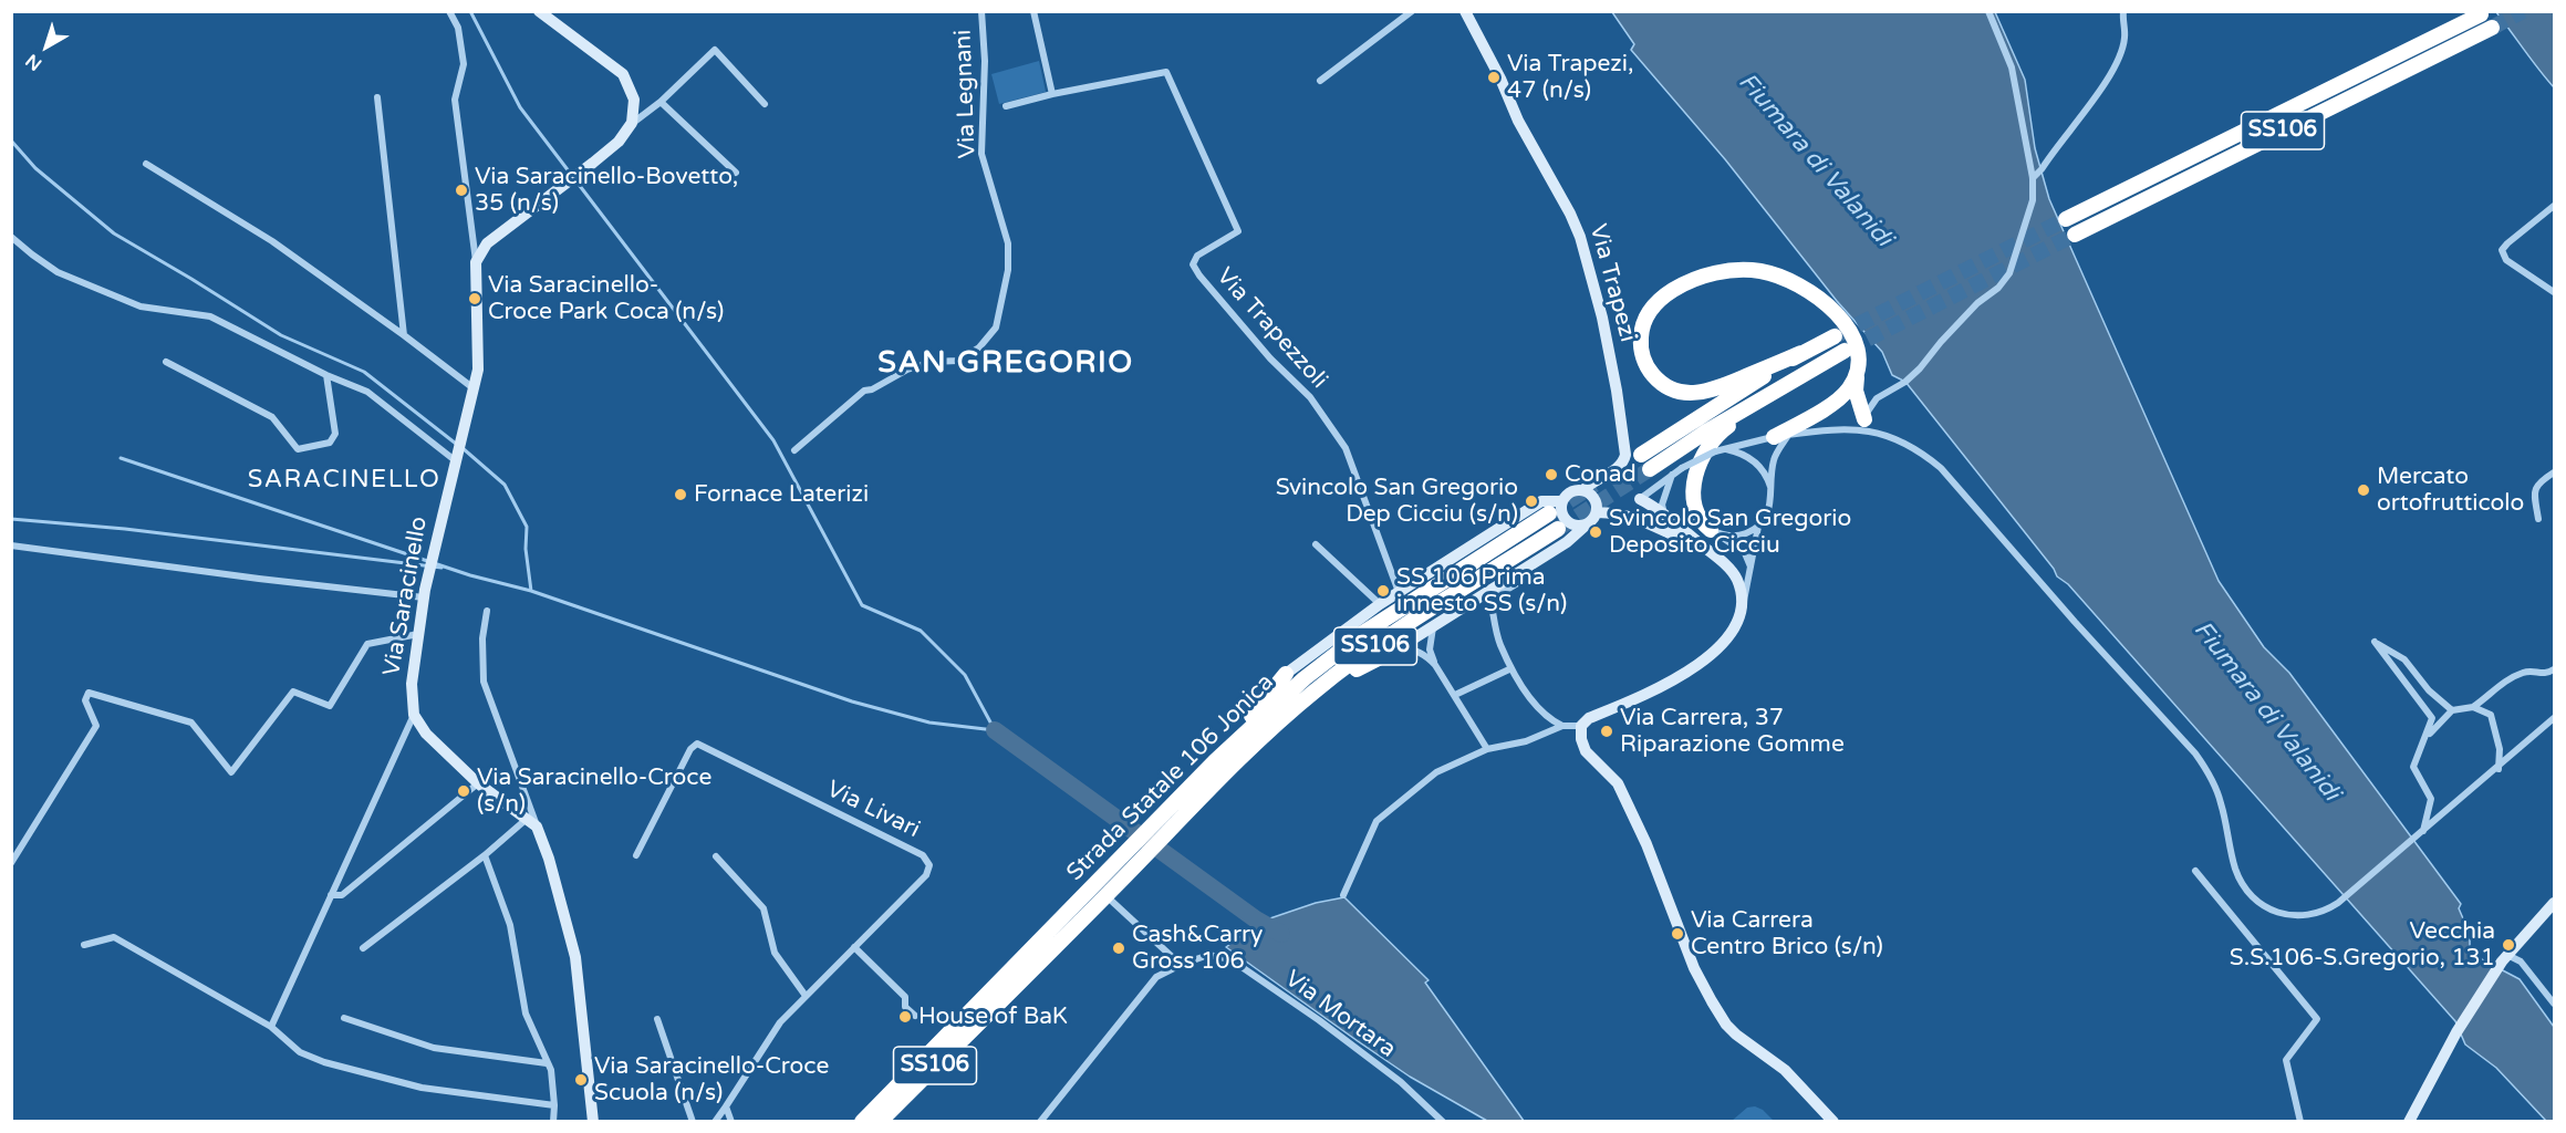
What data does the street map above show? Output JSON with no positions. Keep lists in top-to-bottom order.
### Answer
{
  "streets": {
    "highway": ["SS106", "Strada Statale 106 Jonica"],
    "street": [
      "Via Legnani",
      "Via Trapezi",
      "Via Trapezzoli",
      "Via Saracinello",
      "Via Livari",
      "Via Mortara"
    ]
  },
  "districts": ["SAN GREGORIO", "SARACINELLO"],
  "water": ["Fiumara di Valanidi"],
  "places": [
    "Via Trapezi, 47 (n/s)",
    "Via Saracinello-Bovetto, 35 (n/s)",
    "Via Saracinello- Croce Park Coca (n/s)",
    "Conad",
    "Mercato ortofrutticolo",
    "Fornace Laterizi",
    "Svincolo San Gregorio Dep Cicciu (s/n)",
    "Svincolo San Gregorio Deposito Cicciu",
    "SS 106 Prima innesto SS (s/n)",
    "Via Carrera, 37 Riparazione Gomme",
    "Via Saracinello-Croce (s/n)",
    "Via Carrera Centro Brico (s/n)",
    "Vecchia S.S.106-S.Gregorio, 131",
    "Cash&Carry Gross 106",
    "House of BaK",
    "Via Saracinello-Croce Scuola (n/s)"
  ],
  "north": "bottom left"
}
